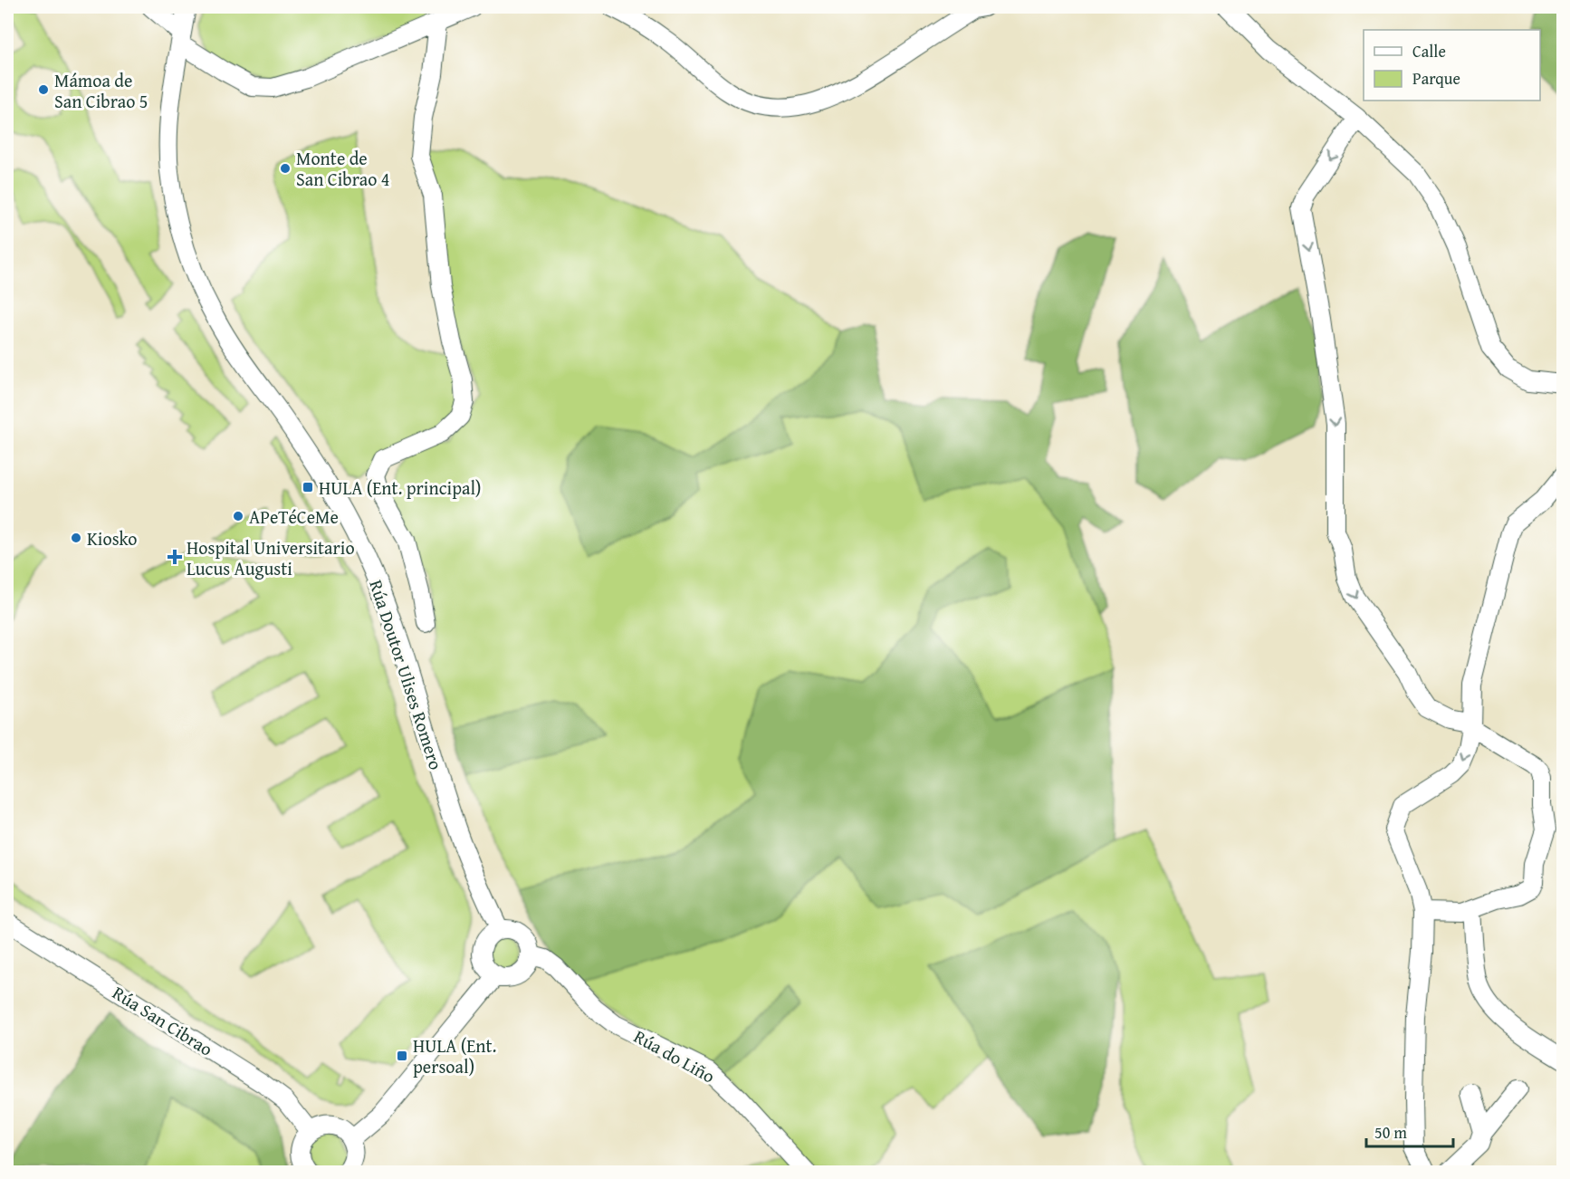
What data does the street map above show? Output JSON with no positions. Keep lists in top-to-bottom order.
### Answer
{
  "streets": {
    "street": ["Rúa Doutor Ulises Romero", "Rúa San Cibrao", "Rúa do Liño"]
  },
  "crossings": [
    ["Rúa Doutor Ulises Romero", "Rúa do Liño"]
  ],
  "places": {
    "other": [
      "Mámoa de San Cibrao 5",
      "Monte de San Cibrao 4",
      "APeTéCeMe",
      "Kiosko"
    ],
    "transit": ["HULA (Ent. principal)", "HULA (Ent. persoal)"],
    "health": ["Hospital Universitario Lucus Augusti"]
  },
  "legend": ["Calle", "Parque"],
  "scale_bar": "50 m"
}
